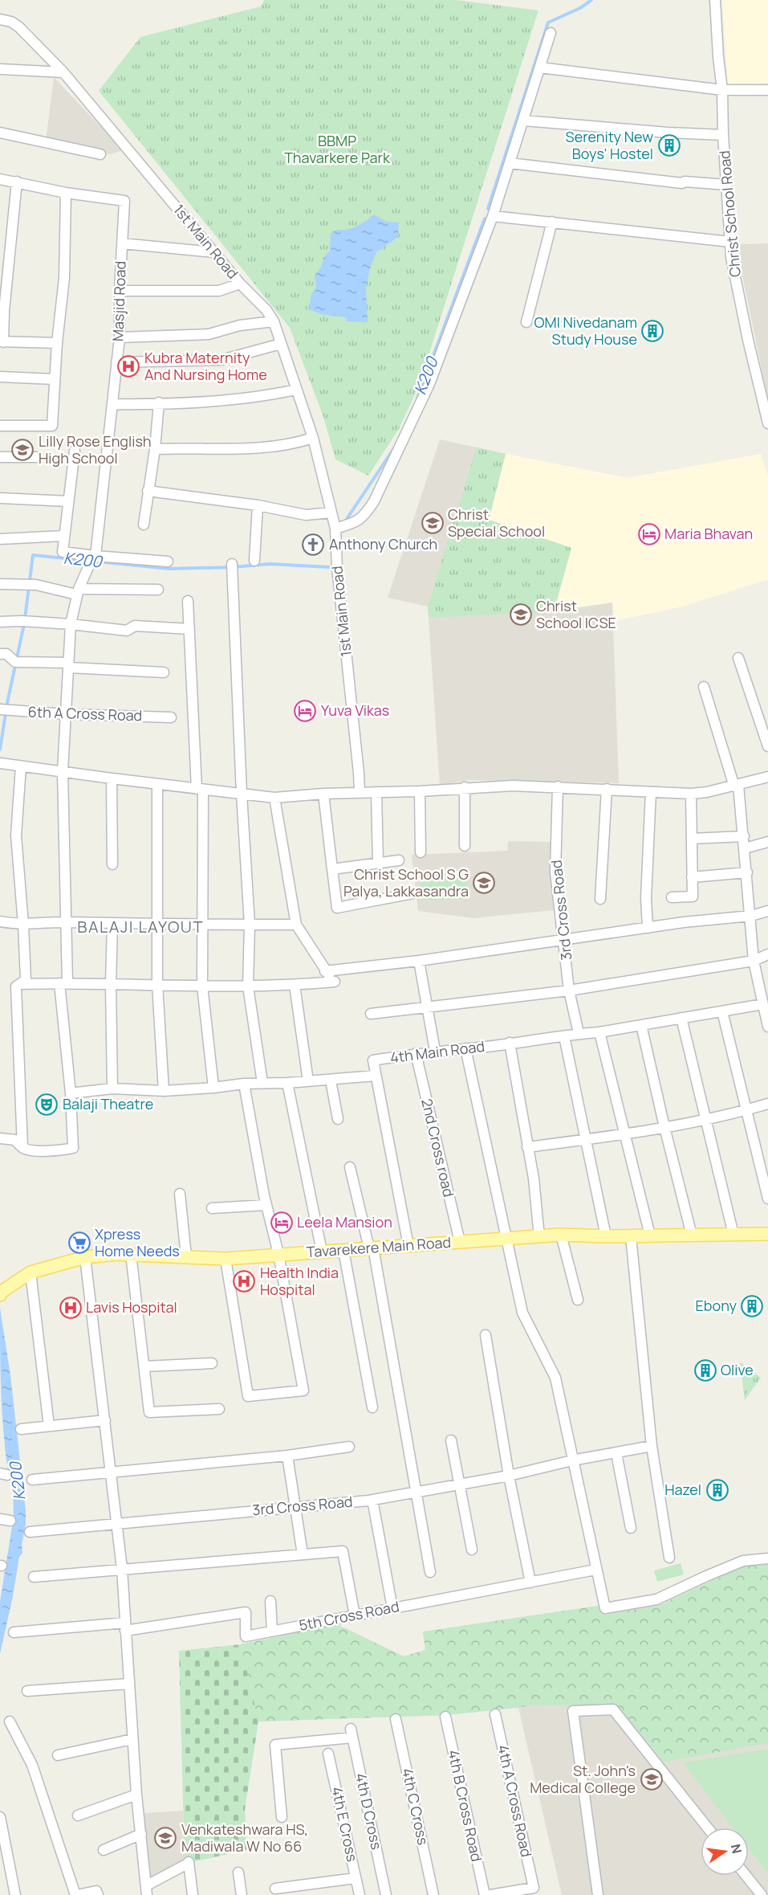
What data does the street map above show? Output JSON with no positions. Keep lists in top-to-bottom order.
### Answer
{
  "streets": {
    "main road": ["Tavarekere Main Road"],
    "street": [
      "Christ School Road",
      "1st Main Road",
      "Masjid Road",
      "6th A Cross Road",
      "3rd Cross Road",
      "4th Main Road",
      "2nd Cross road",
      "5th Cross Road",
      "4th A Cross Road",
      "4th B Cross Road",
      "4th C Cross",
      "4th D Cross",
      "4th E Cross"
    ]
  },
  "crossings": [
    ["3rd Cross Road", "4th Main Road"],
    ["4th Main Road", "2nd Cross road"],
    ["2nd Cross road", "Tavarekere Main Road"]
  ],
  "districts": ["BALAJI LAYOUT"],
  "water": ["K200"],
  "parks": ["BBMP Thavarkere Park"],
  "places": {
    "building": [
      "Serenity New Boys' Hostel",
      "OMI Nivedanam Study House",
      "Ebony",
      "Olive",
      "Hazel"
    ],
    "hospital": ["Kubra Maternity And Nursing Home", "Health India Hospital", "Lavis Hospital"],
    "school or university": [
      "Lilly Rose English High School",
      "Christ Special School",
      "Christ School ICSE",
      "Christ School S G Palya, Lakkasandra",
      "St. John's Medical College",
      "Venkateshwara HS, Madiwala W No 66"
    ],
    "hotel": ["Maria Bhavan", "Yuva Vikas", "Leela Mansion"],
    "church": ["Anthony Church"],
    "theatre": ["Balaji Theatre"],
    "supermarket": ["Xpress Home Needs"]
  },
  "north": "right"
}
